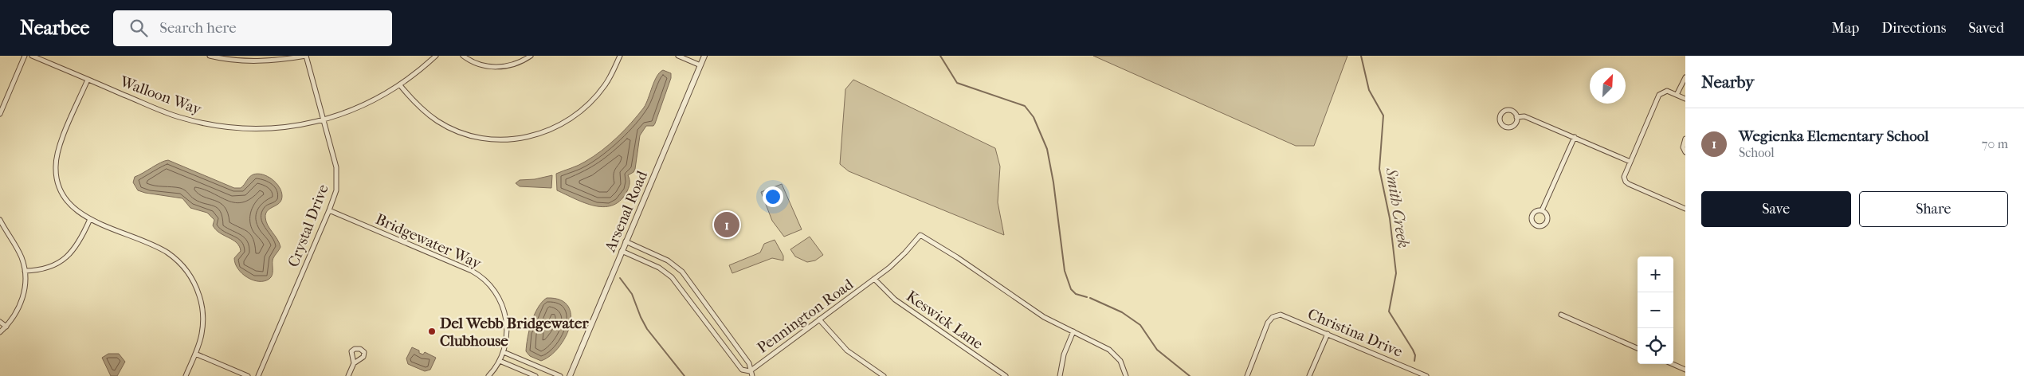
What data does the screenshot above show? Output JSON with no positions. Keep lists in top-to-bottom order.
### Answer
{
  "streets": {
    "street": [
      "Walloon Way",
      "Arsenal Road",
      "Crystal Drive",
      "Bridgewater Way",
      "Pennington Road",
      "Keswick Lane",
      "Christina Drive"
    ]
  },
  "crossings": [
    ["Walloon Way", "Crystal Drive"],
    ["Crystal Drive", "Bridgewater Way"],
    ["Pennington Road", "Keswick Lane"]
  ],
  "water": ["Smith Creek"],
  "places": ["Del Webb Bridgewater Clubhouse"],
  "north": "top right",
  "page": {
    "header": "Nearbee",
    "search": "Search here",
    "nav": ["Map", "Directions", "Saved"],
    "heading": "Nearby",
    "list": [
      {
        "mark": "1",
        "name": "Wegienka Elementary School",
        "note": "School",
        "value": "70 m"
      }
    ],
    "buttons": ["Save", "Share"],
    "pins": "1",
    "map_buttons": ["+", "−"]
  }
}
